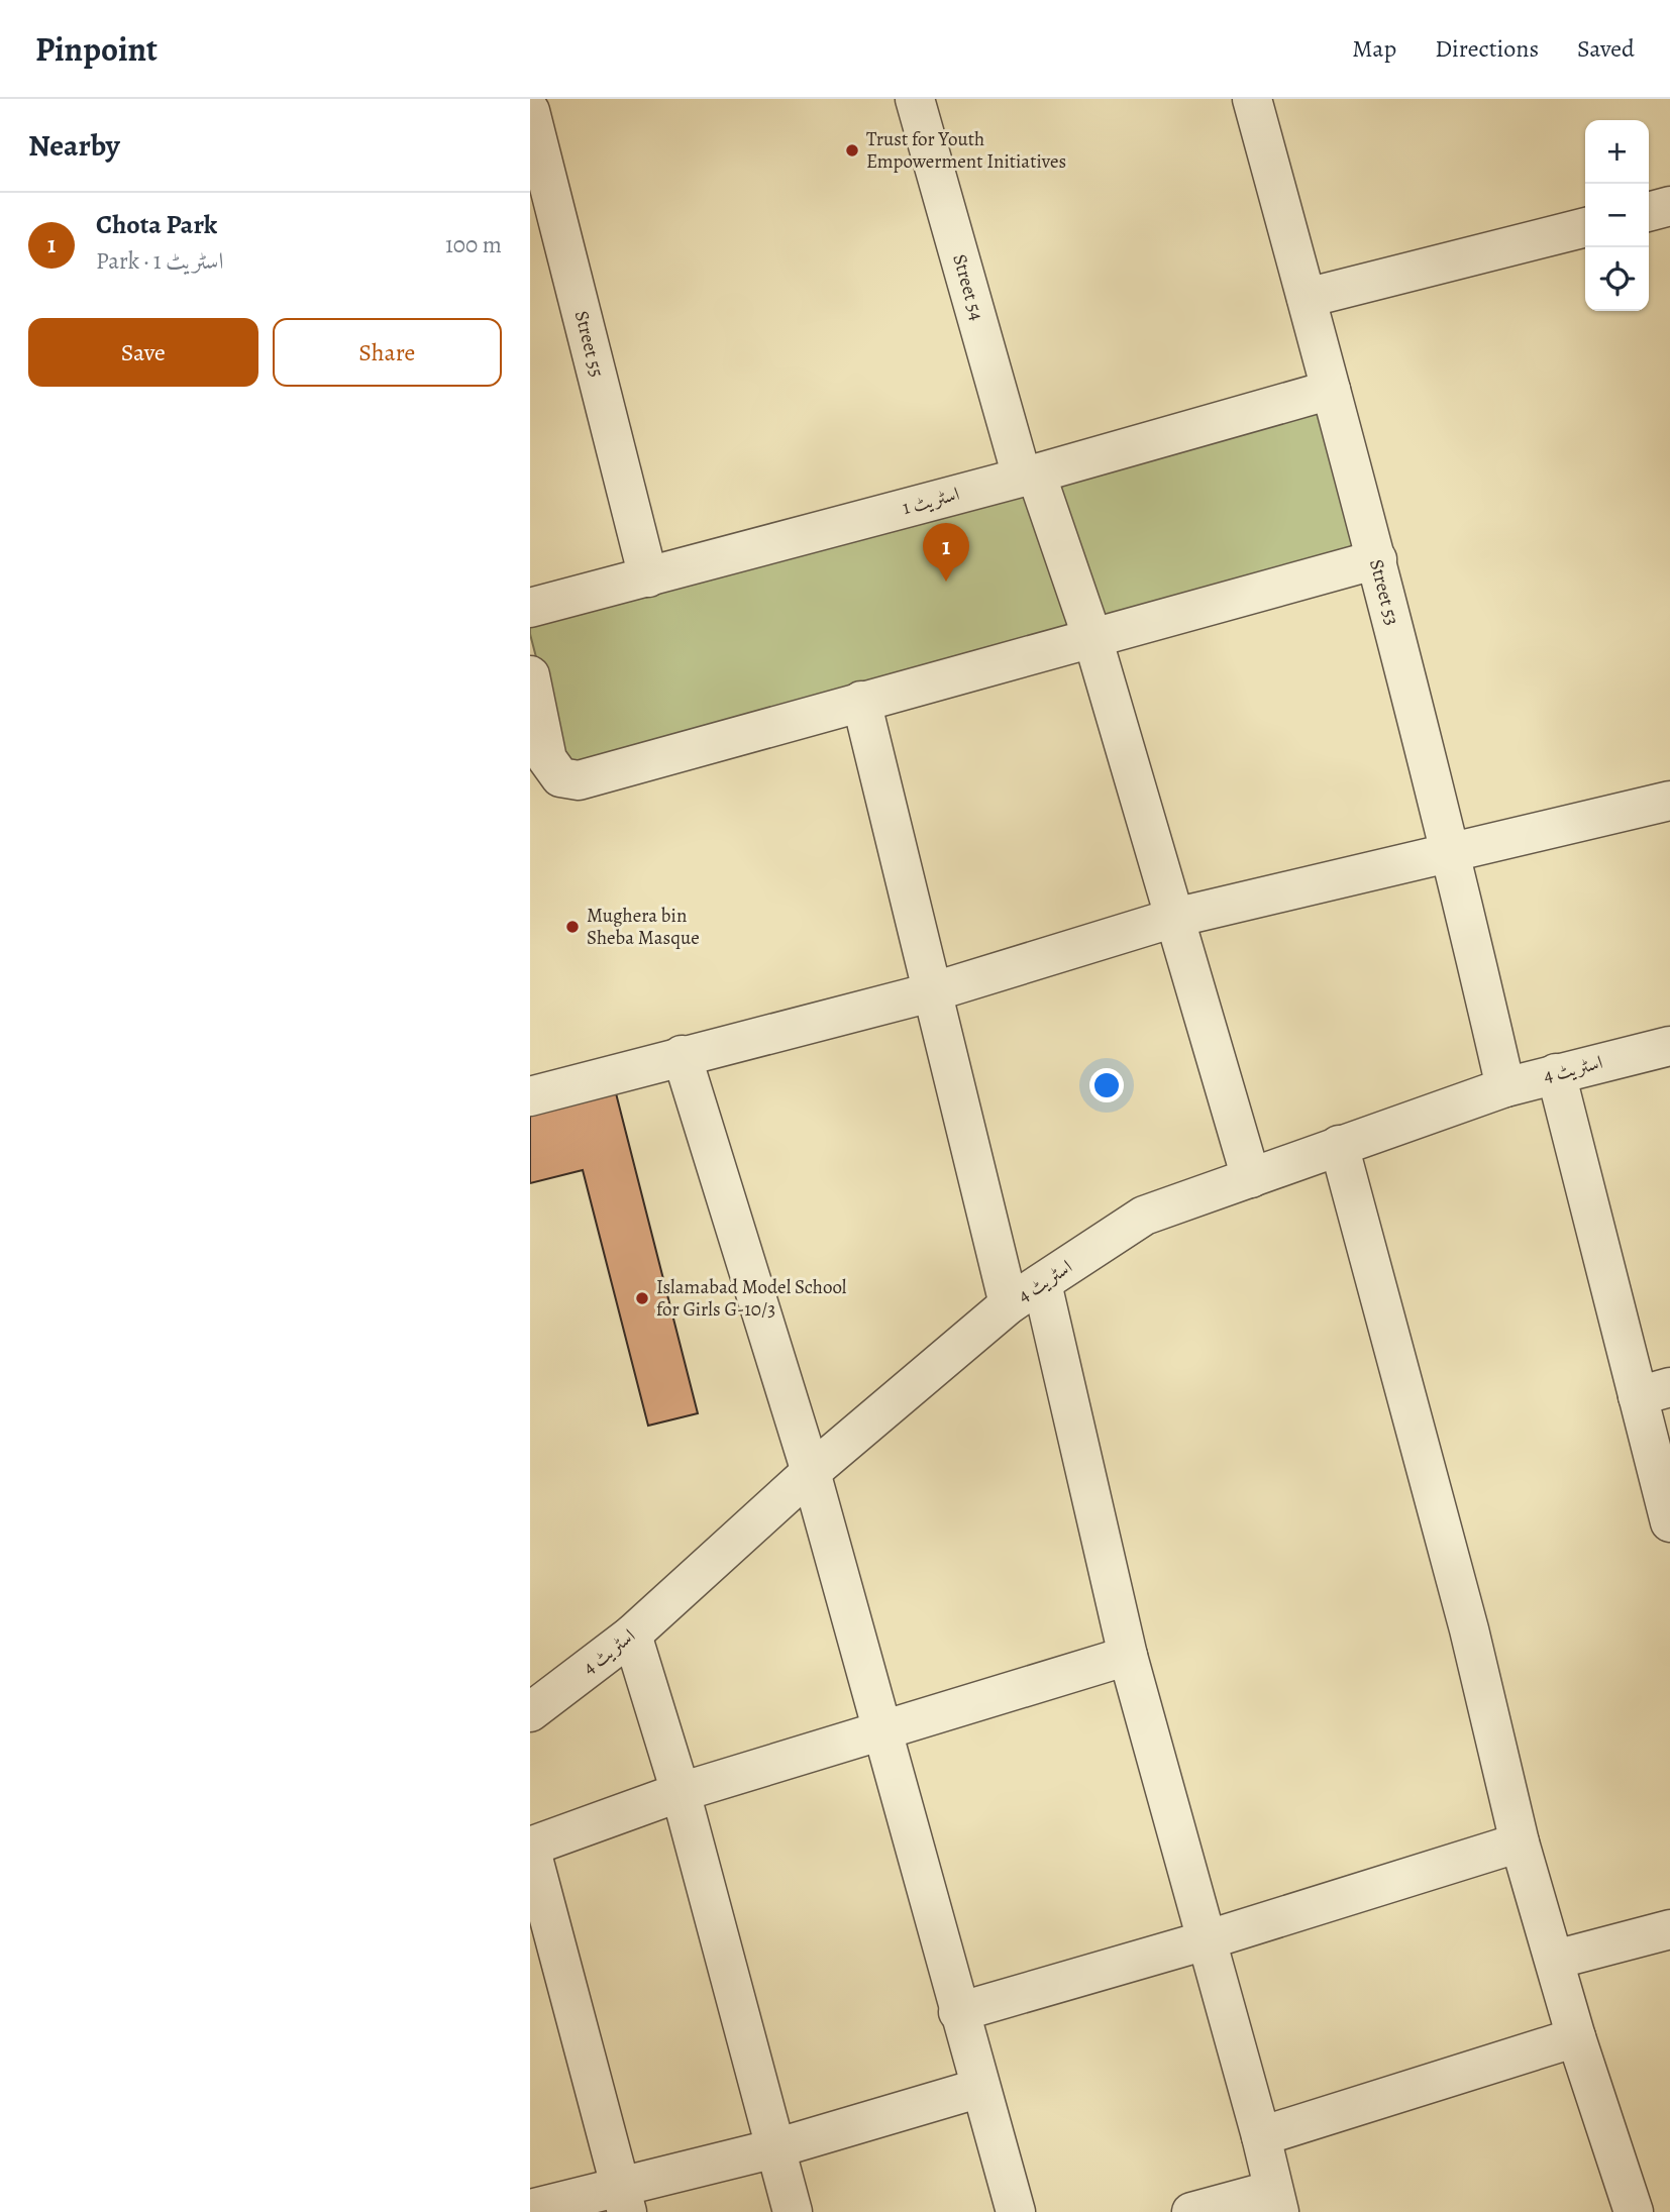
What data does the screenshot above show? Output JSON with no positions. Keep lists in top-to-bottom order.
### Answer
{
  "streets": {
    "street": [
      "Street 54",
      "Street 55",
      "اسٹریٹ 1",
      "Street 53",
      "اسٹریٹ 4"
    ]
  },
  "crossings": [
    ["Street 54", "اسٹریٹ 1"],
    ["Street 54", "اسٹریٹ 4"],
    ["Street 55", "اسٹریٹ 1"],
    ["اسٹریٹ 1", "Street 53"],
    ["Street 53", "اسٹریٹ 4"]
  ],
  "places": ["Trust for Youth Empowerment Initiatives", "Mughera bin Sheba Masque", "Islamabad Model School for Girls G-10/3"],
  "page": {
    "header": "Pinpoint",
    "nav": ["Map", "Directions", "Saved"],
    "heading": "Nearby",
    "map_buttons": ["+", "−"],
    "list": [
      {
        "mark": "1",
        "name": "Chota Park",
        "note": "Park · اسٹریٹ 1",
        "value": "100 m"
      }
    ],
    "buttons": ["Save", "Share"],
    "pins": "1"
  }
}
